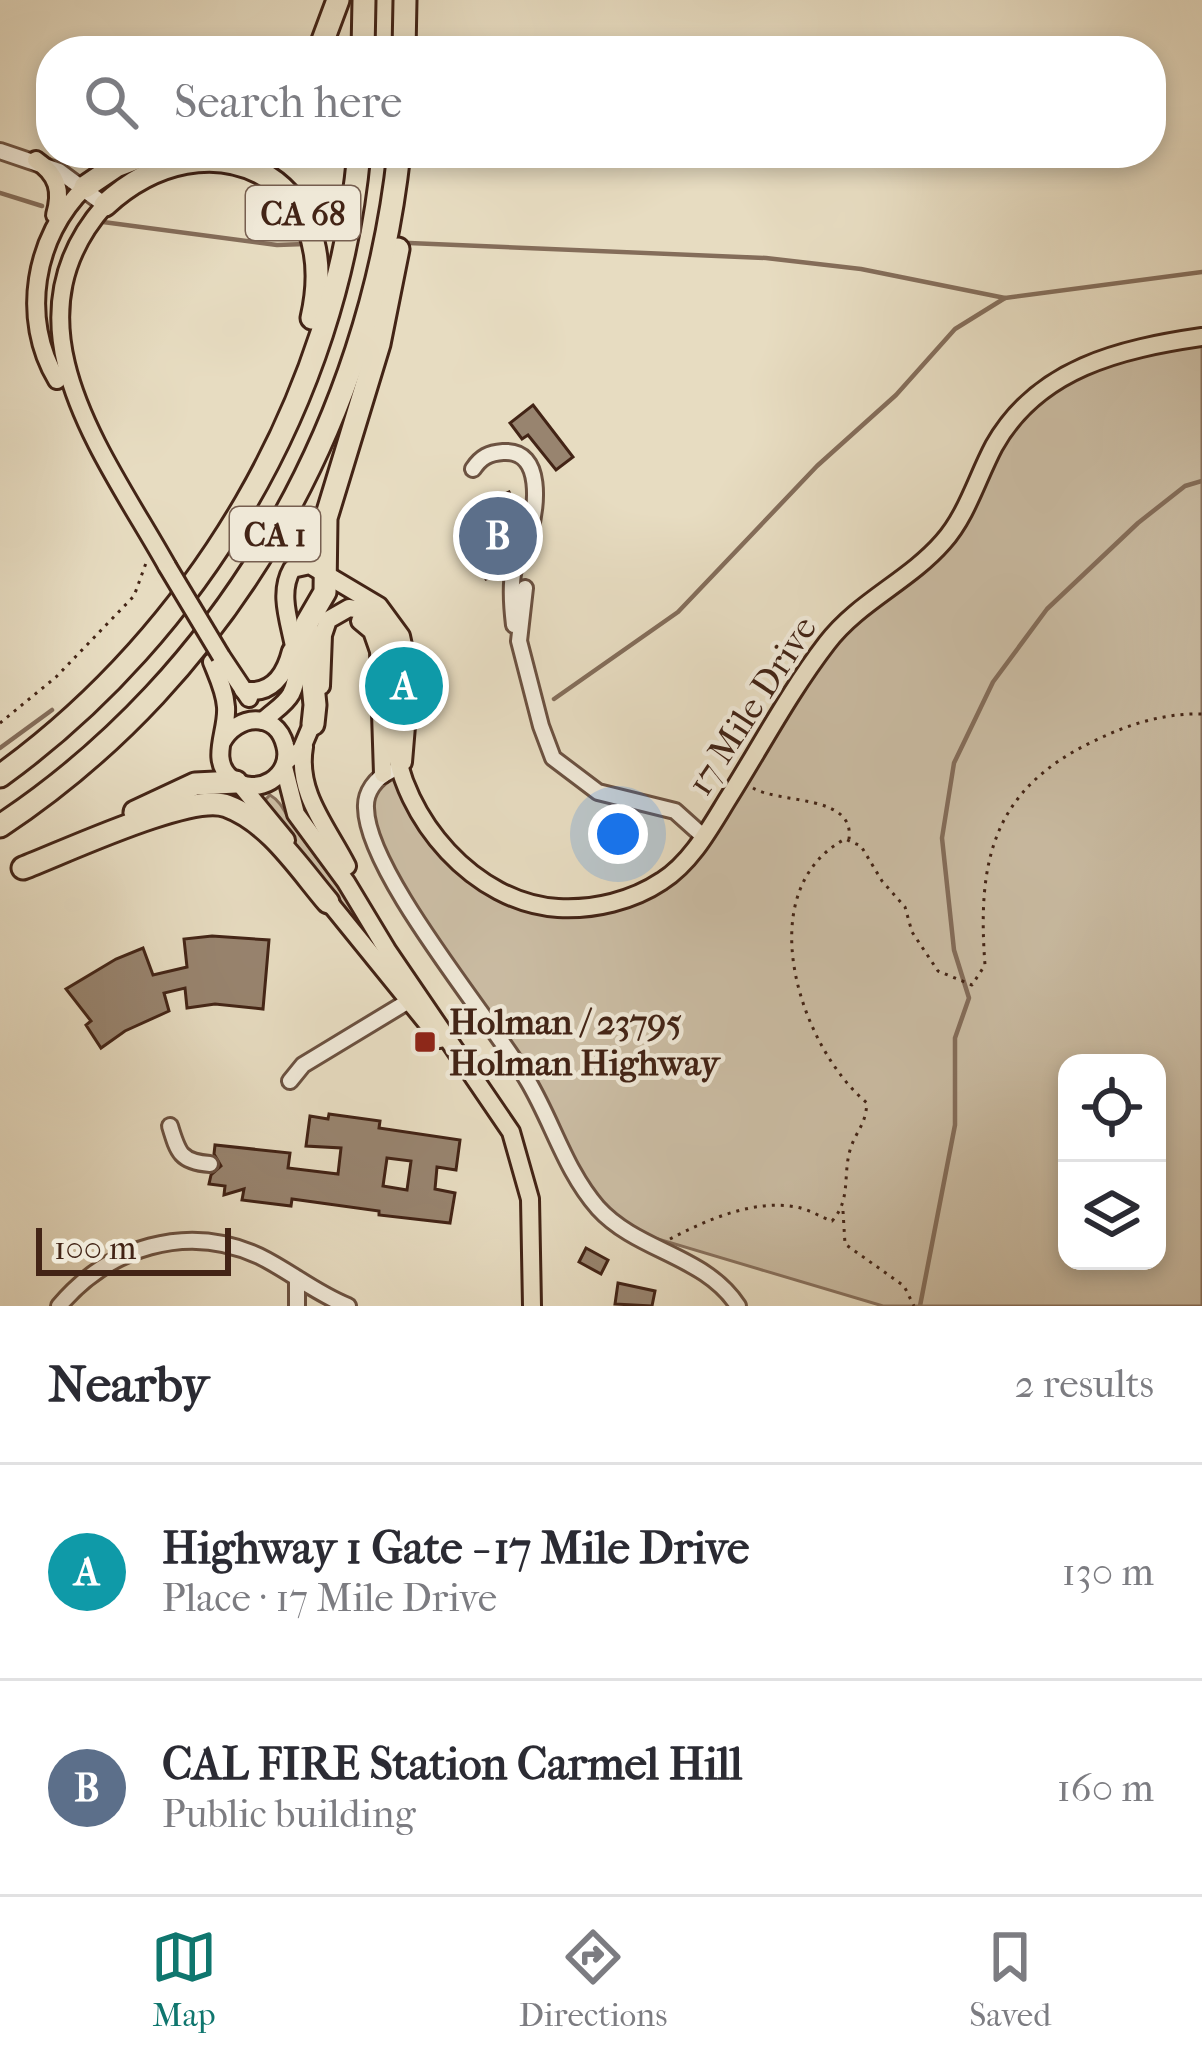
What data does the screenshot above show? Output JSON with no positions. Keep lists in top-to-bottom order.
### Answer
{
  "streets": {
    "highway": ["CA 68", "CA 1"],
    "main road": ["17 Mile Drive"]
  },
  "crossings": [
    ["CA 68", "CA 1"],
    ["CA 68", "17 Mile Drive"]
  ],
  "places": {
    "transit": ["Holman / 23795 Holman Highway"]
  },
  "scale_bar": "100 m",
  "page": {
    "search": "Search here",
    "pins": ["B", "A"],
    "scale": "100 m",
    "heading": ["Nearby", "2 results"],
    "list": [
      {
        "mark": "A",
        "name": "Highway 1 Gate - 17 Mile Drive",
        "note": "Place · 17 Mile Drive",
        "value": "130 m"
      },
      {
        "mark": "B",
        "name": "CAL FIRE Station Carmel Hill",
        "note": "Public building",
        "value": "160 m"
      }
    ],
    "nav": ["Map", "Directions", "Saved"]
  }
}
